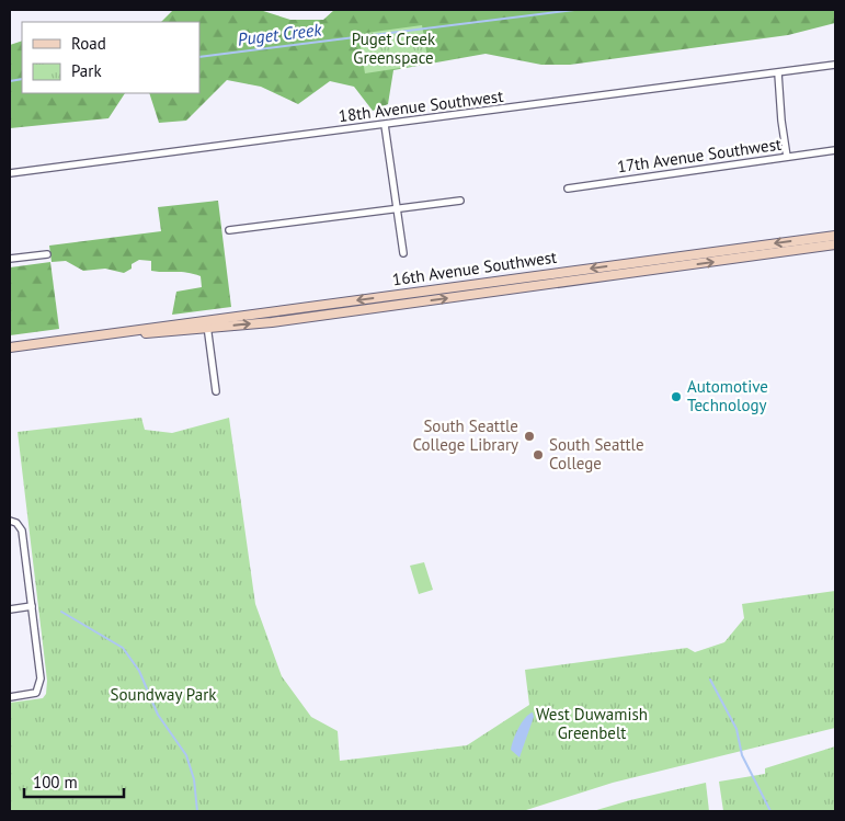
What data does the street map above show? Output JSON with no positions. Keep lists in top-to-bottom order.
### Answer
{
  "streets": {
    "street": ["18th Avenue Southwest", "17th Avenue Southwest", "16th Avenue Southwest"]
  },
  "water": ["Puget Creek"],
  "parks": ["Puget Creek Greenspace", "Soundway Park", "West Duwamish Greenbelt"],
  "places": ["Automotive Technology", "South Seattle College Library", "South Seattle College"],
  "legend": ["Road", "Park"],
  "scale_bar": "100 m"
}
